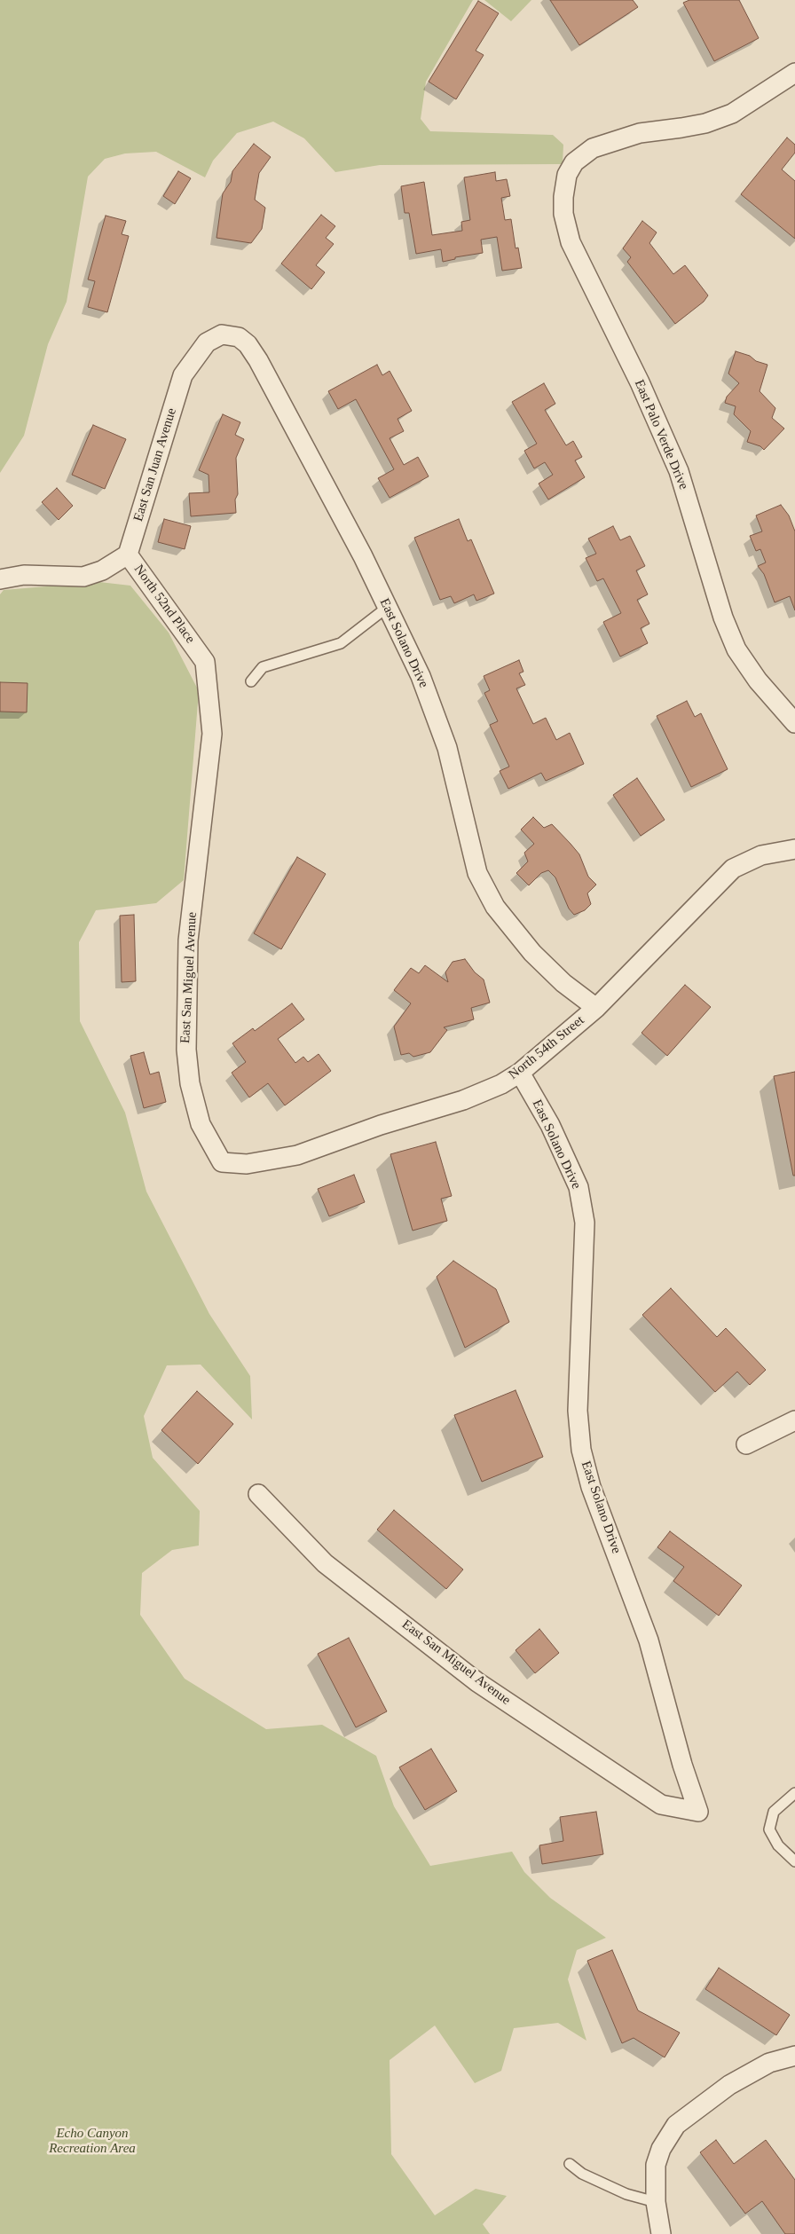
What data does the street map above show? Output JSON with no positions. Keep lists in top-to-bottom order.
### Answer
{
  "streets": {
    "street": [
      "East Palo Verde Drive",
      "East San Juan Avenue",
      "North 52nd Place",
      "East Solano Drive",
      "East San Miguel Avenue",
      "North 54th Street"
    ]
  },
  "crossings": [
    ["East San Juan Avenue", "North 52nd Place"],
    ["East San Juan Avenue", "East Solano Drive"],
    ["North 52nd Place", "East San Miguel Avenue"],
    ["East Solano Drive", "East San Miguel Avenue"],
    ["East Solano Drive", "North 54th Street"],
    ["East San Miguel Avenue", "North 54th Street"]
  ],
  "parks": ["Echo Canyon Recreation Area"]
}
